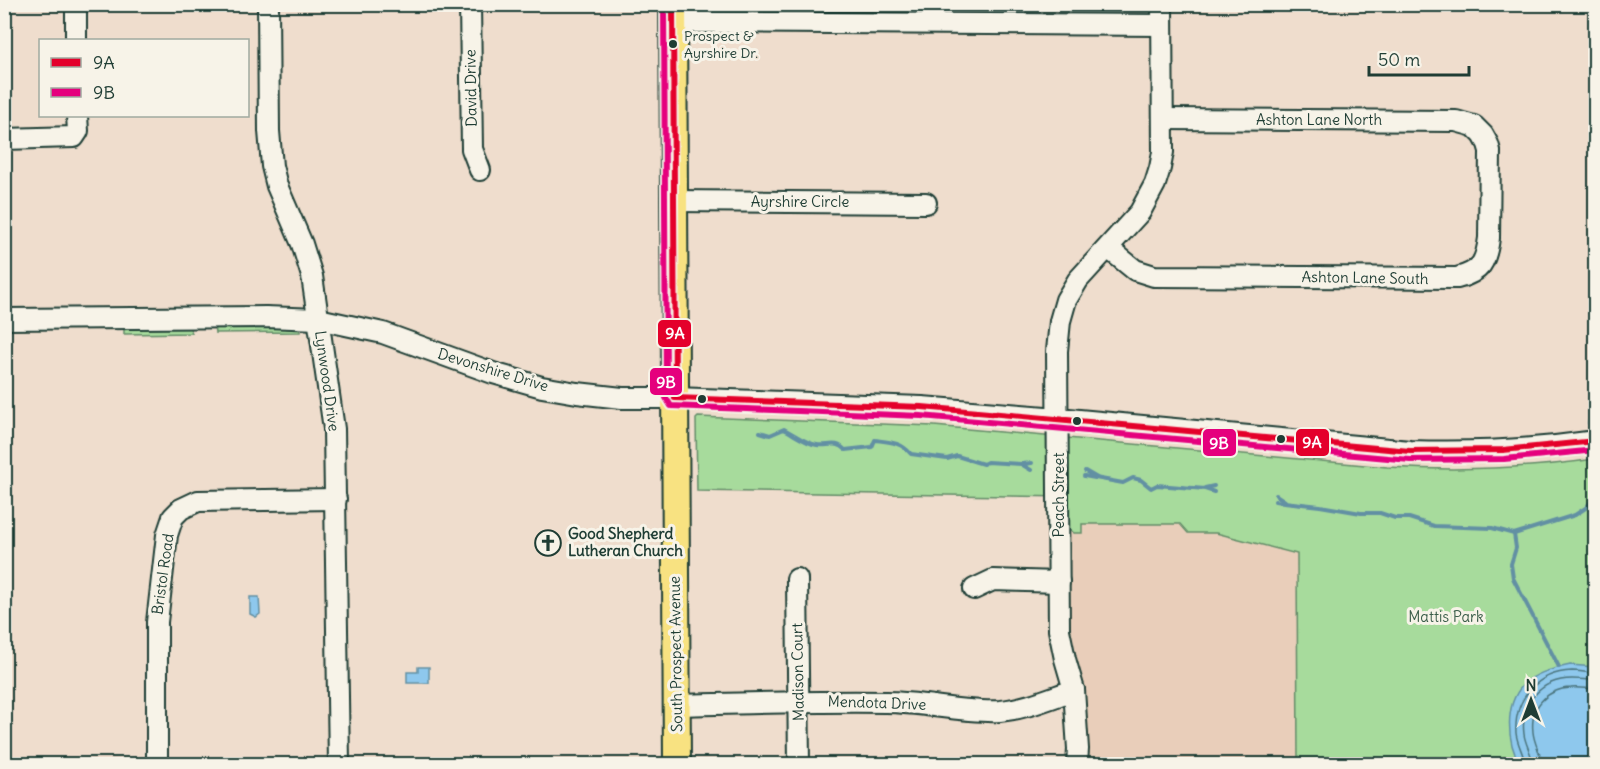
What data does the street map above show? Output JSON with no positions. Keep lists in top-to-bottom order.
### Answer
{
  "streets": {
    "main road": ["South Prospect Avenue"],
    "street": [
      "David Drive",
      "Ashton Lane North",
      "Ayrshire Circle",
      "Ashton Lane South",
      "Devonshire Drive",
      "Lynwood Drive",
      "Peach Street",
      "Bristol Road",
      "Madison Court",
      "Mendota Drive"
    ]
  },
  "crossings": [
    ["Ashton Lane North", "Ashton Lane South"],
    ["Ashton Lane North", "Peach Street"],
    ["Ayrshire Circle", "South Prospect Avenue"],
    ["Ashton Lane South", "Peach Street"],
    ["Devonshire Drive", "Lynwood Drive"],
    ["Devonshire Drive", "Peach Street"],
    ["Devonshire Drive", "South Prospect Avenue"],
    ["Lynwood Drive", "Bristol Road"],
    ["Peach Street", "Mendota Drive"],
    ["South Prospect Avenue", "Mendota Drive"],
    ["Madison Court", "Mendota Drive"]
  ],
  "parks": ["Mattis Park"],
  "places": {
    "other": ["Prospect & Ayrshire Dr."],
    "church": ["Good Shepherd Lutheran Church"]
  },
  "lines": ["transit line 9A", "transit line 9B"],
  "legend": ["9A", "9B"],
  "scale_bar": "50 m",
  "north": "top"
}
